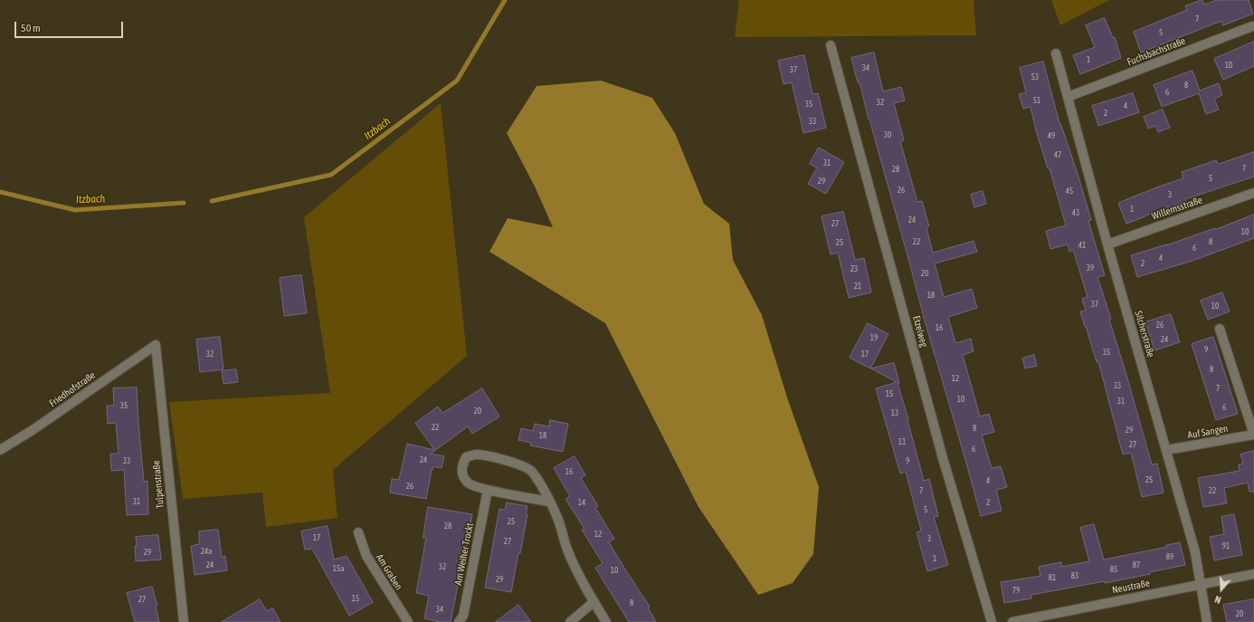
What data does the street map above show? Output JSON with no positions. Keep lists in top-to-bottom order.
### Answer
{
  "streets": {
    "street": [
      "Fuchsbachstraße",
      "Willemsstraße",
      "Etzelweg",
      "Silcherstraße",
      "Friedhofstraße",
      "Auf Sangen",
      "Tulpenstraße",
      "Am Weiher Trockt",
      "Am Graben",
      "Neustraße"
    ]
  },
  "crossings": [
    ["Fuchsbachstraße", "Silcherstraße"],
    ["Willemsstraße", "Silcherstraße"],
    ["Silcherstraße", "Auf Sangen"],
    ["Silcherstraße", "Neustraße"],
    ["Friedhofstraße", "Tulpenstraße"]
  ],
  "water": ["Itzbach"],
  "house_numbers": [
    "7",
    "5",
    "1",
    "10",
    "34",
    "37",
    "53",
    "8",
    "6",
    "51",
    "32",
    "35",
    "4",
    "2",
    "33",
    "30",
    "49",
    "47",
    "31",
    "7",
    "28",
    "5",
    "29",
    "26",
    "45",
    "3",
    "1",
    "43",
    "24",
    "27",
    "10",
    "22",
    "8",
    "25",
    "41",
    "6",
    "4",
    "2",
    "39",
    "23",
    "20",
    "21",
    "18",
    "37",
    "10",
    "26",
    "16",
    "19",
    "24",
    "9",
    "35",
    "32",
    "17",
    "8",
    "12",
    "33",
    "7",
    "15",
    "10",
    "31",
    "35",
    "6",
    "20",
    "13",
    "22",
    "8",
    "29",
    "18",
    "11",
    "27",
    "6",
    "24",
    "33",
    "9",
    "16",
    "25",
    "4",
    "26",
    "7",
    "22",
    "31",
    "14",
    "2",
    "5",
    "25",
    "28",
    "12",
    "17",
    "3",
    "27",
    "91",
    "24a",
    "29",
    "89",
    "1",
    "24",
    "87",
    "32",
    "15a",
    "85",
    "10",
    "83",
    "81",
    "29",
    "79",
    "15",
    "27",
    "8",
    "34",
    "20"
  ],
  "scale_bar": "50 m",
  "north": "bottom"
}
